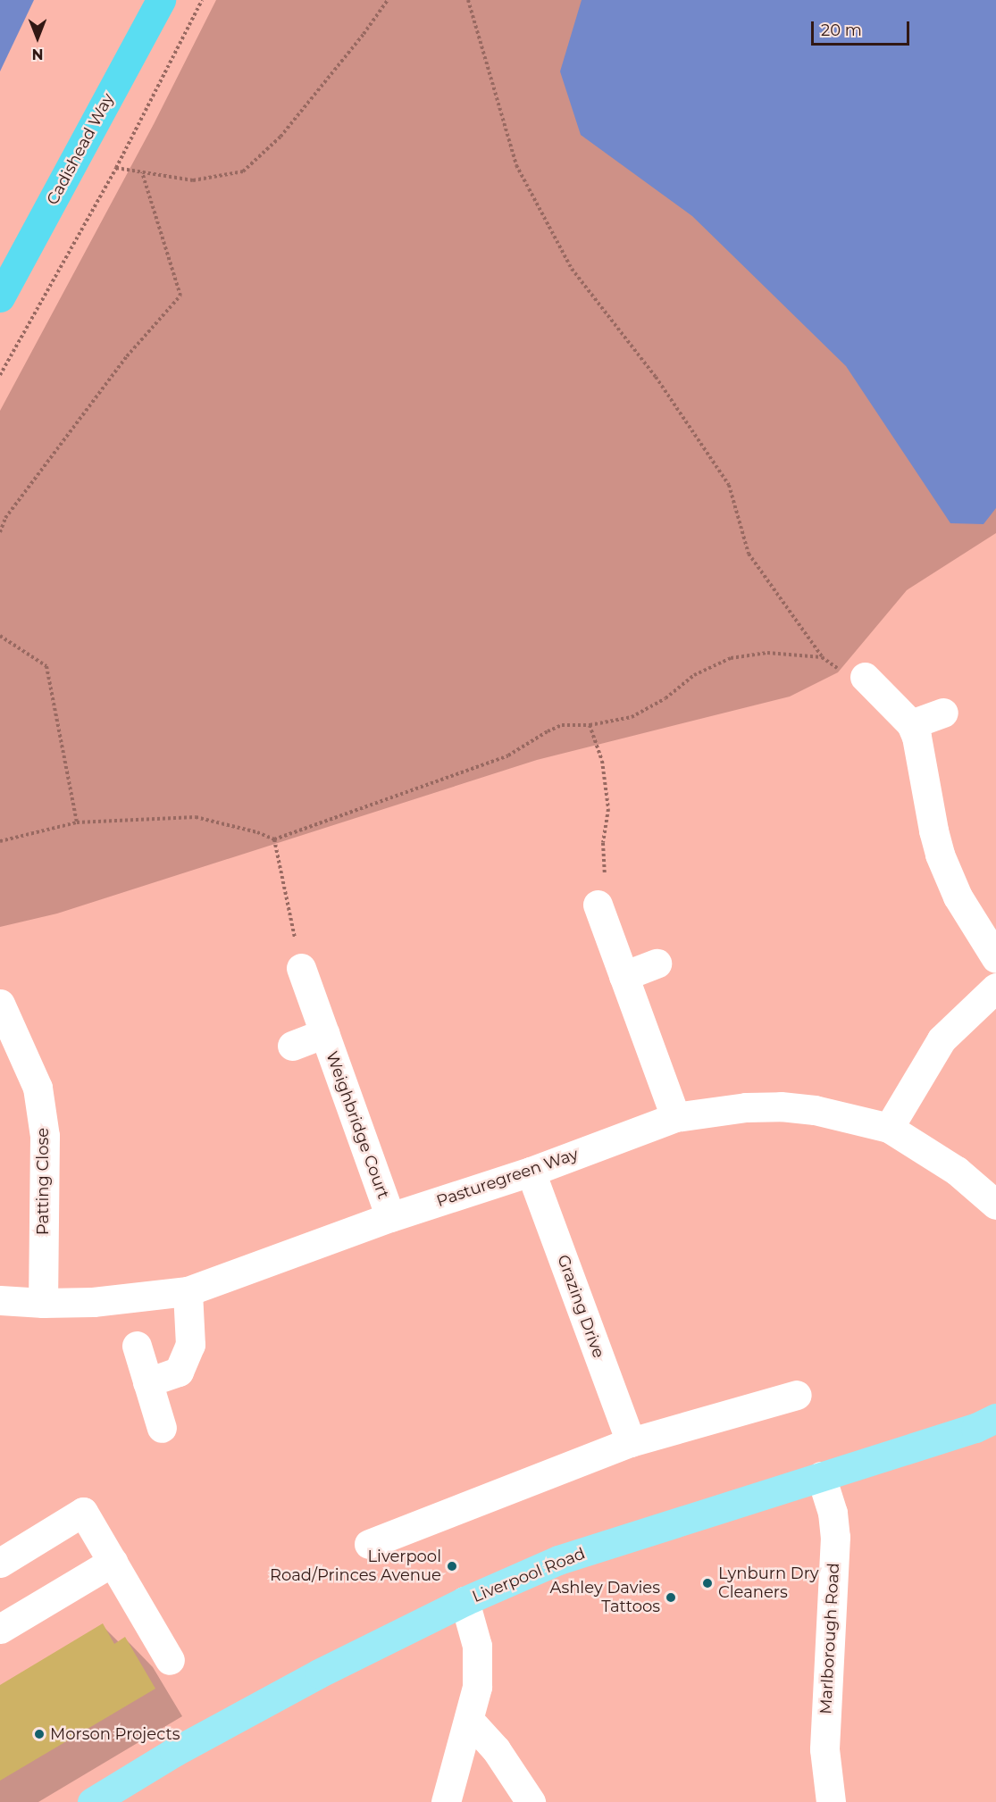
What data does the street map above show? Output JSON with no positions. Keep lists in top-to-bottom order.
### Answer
{
  "streets": {
    "highway": ["Cadishead Way"],
    "main road": ["Liverpool Road"],
    "street": [
      "Weighbridge Court",
      "Pasturegreen Way",
      "Patting Close",
      "Grazing Drive",
      "Marlborough Road"
    ]
  },
  "crossings": [
    ["Weighbridge Court", "Pasturegreen Way"],
    ["Pasturegreen Way", "Patting Close"],
    ["Pasturegreen Way", "Grazing Drive"],
    ["Liverpool Road", "Marlborough Road"]
  ],
  "places": [
    "Liverpool Road/Princes Avenue",
    "Lynburn Dry Cleaners",
    "Ashley Davies Tattoos",
    "Morson Projects"
  ],
  "scale_bar": "20 m",
  "north": "bottom"
}
